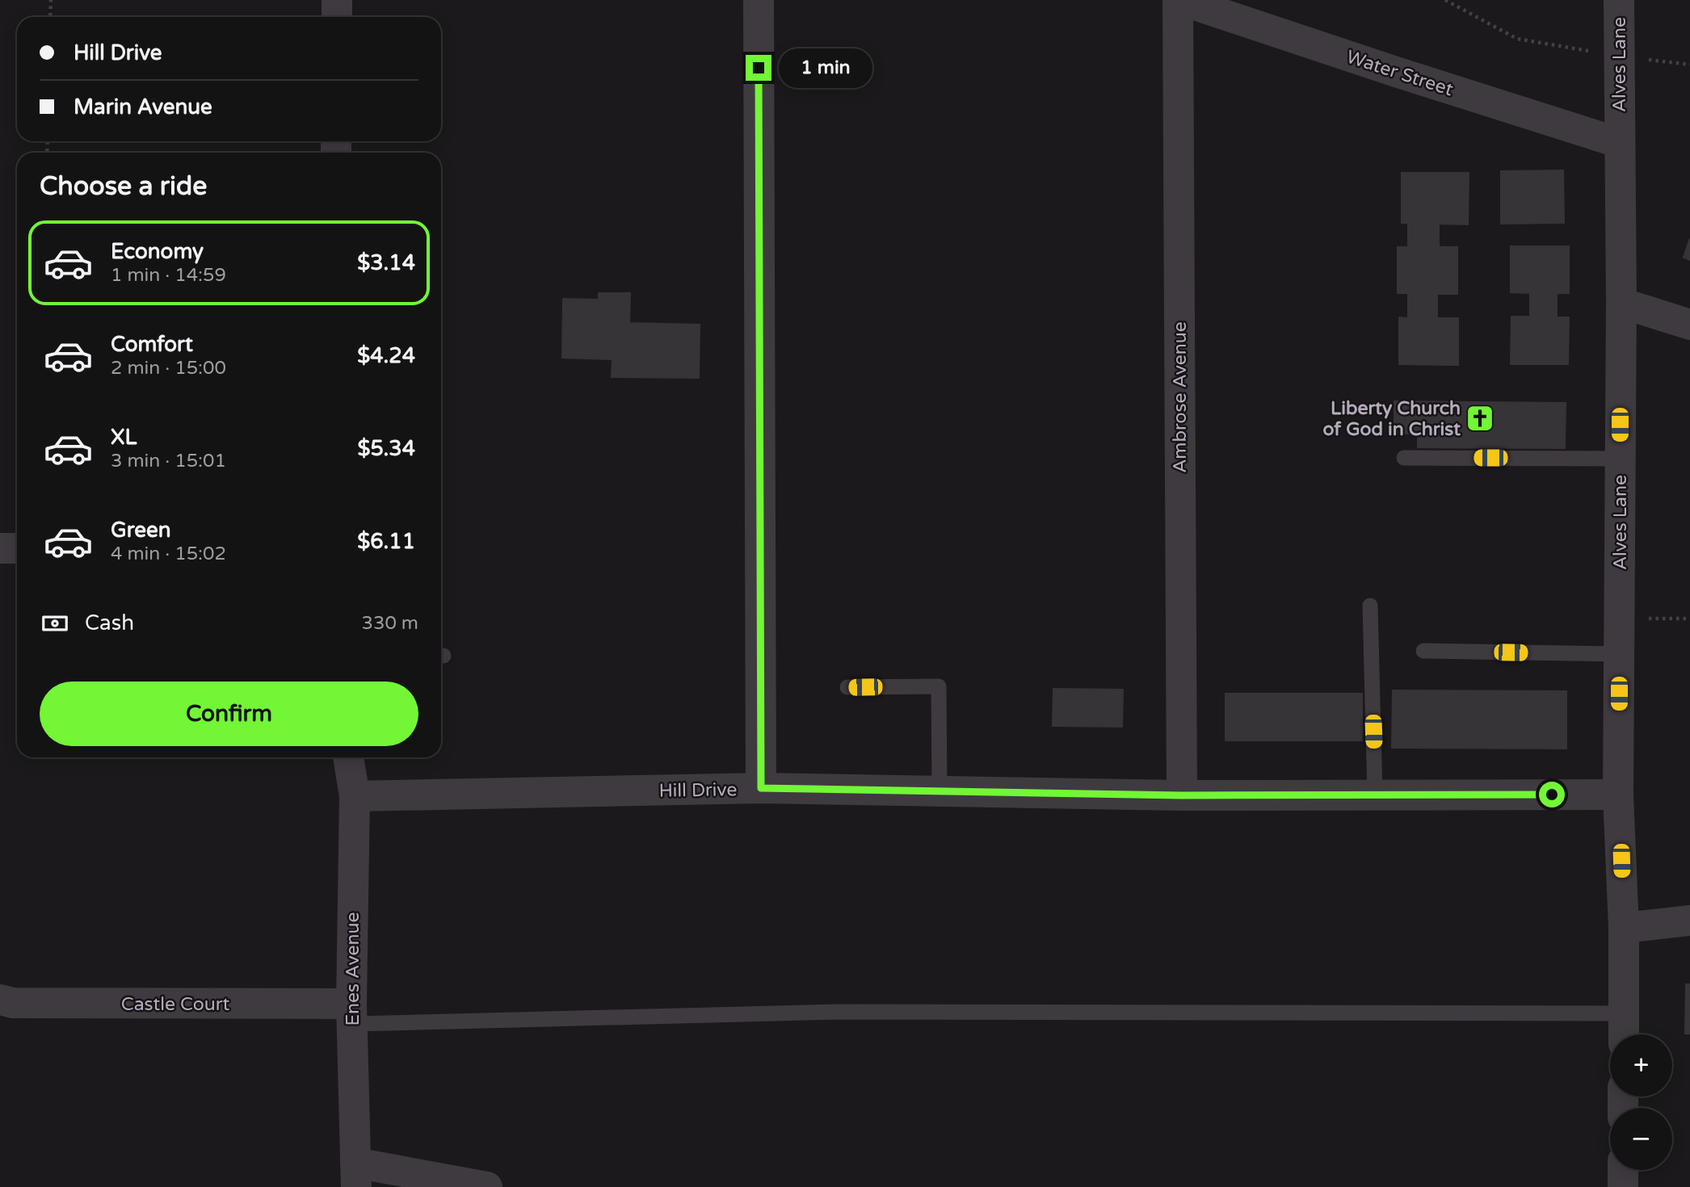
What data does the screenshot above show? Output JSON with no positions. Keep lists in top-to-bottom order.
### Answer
{
  "streets": {
    "street": [
      "Alves Lane",
      "Water Street",
      "Ambrose Avenue",
      "Hill Drive",
      "Enes Avenue",
      "Castle Court"
    ]
  },
  "crossings": [
    ["Alves Lane", "Water Street"],
    ["Alves Lane", "Hill Drive"],
    ["Water Street", "Ambrose Avenue"],
    ["Ambrose Avenue", "Hill Drive"],
    ["Hill Drive", "Enes Avenue"],
    ["Enes Avenue", "Castle Court"]
  ],
  "places": {
    "church": ["Liberty Church of God in Christ"]
  },
  "page": {
    "banner": ["Hill Drive", "Marin Avenue"],
    "bubble": "1 min",
    "heading": "Choose a ride",
    "list": [
      {
        "name": "Economy",
        "note": "1 min · 14:59",
        "value": "$3.14"
      },
      {
        "name": "Comfort",
        "note": "2 min · 15:00",
        "value": "$4.24"
      },
      {
        "name": "XL",
        "note": "3 min · 15:01",
        "value": "$5.34"
      },
      {
        "name": "Green",
        "note": "4 min · 15:02",
        "value": "$6.11"
      }
    ],
    "pay": ["Cash", "330 m"],
    "buttons": "Confirm",
    "map_buttons": ["+", "−"]
  }
}
